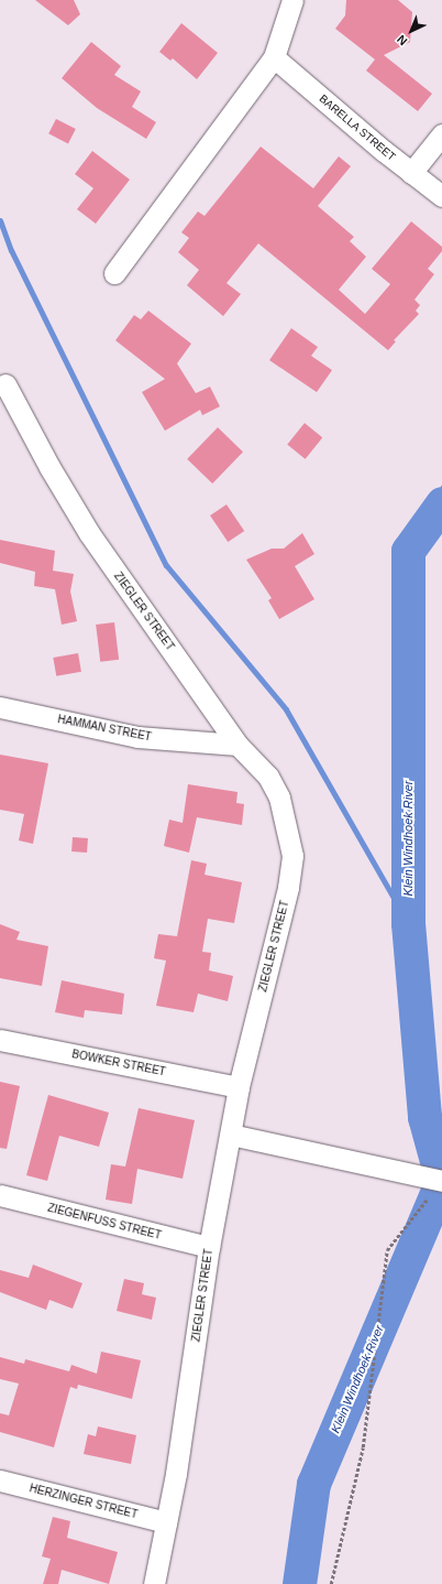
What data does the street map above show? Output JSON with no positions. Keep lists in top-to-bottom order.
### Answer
{
  "streets": {
    "street": [
      "BARELLA STREET",
      "ZIEGLER STREET",
      "HAMMAN STREET",
      "BOWKER STREET",
      "ZIEGENFUSS STREET",
      "HERZINGER STREET"
    ]
  },
  "crossings": [
    ["ZIEGLER STREET", "HAMMAN STREET"],
    ["ZIEGLER STREET", "BOWKER STREET"],
    ["ZIEGLER STREET", "ZIEGENFUSS STREET"],
    ["ZIEGLER STREET", "HERZINGER STREET"]
  ],
  "water": ["Klein Windhoek River"],
  "north": "bottom left"
}
